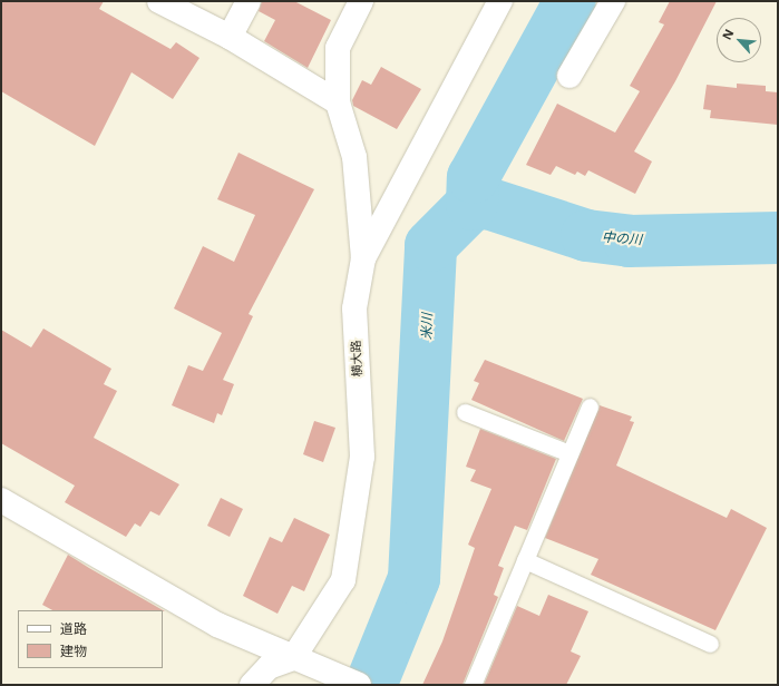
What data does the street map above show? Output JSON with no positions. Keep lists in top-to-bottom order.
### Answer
{
  "streets": {
    "street": ["横大路"]
  },
  "water": ["中の川", "米川"],
  "legend": ["道路", "建物"],
  "north": "top left"
}
